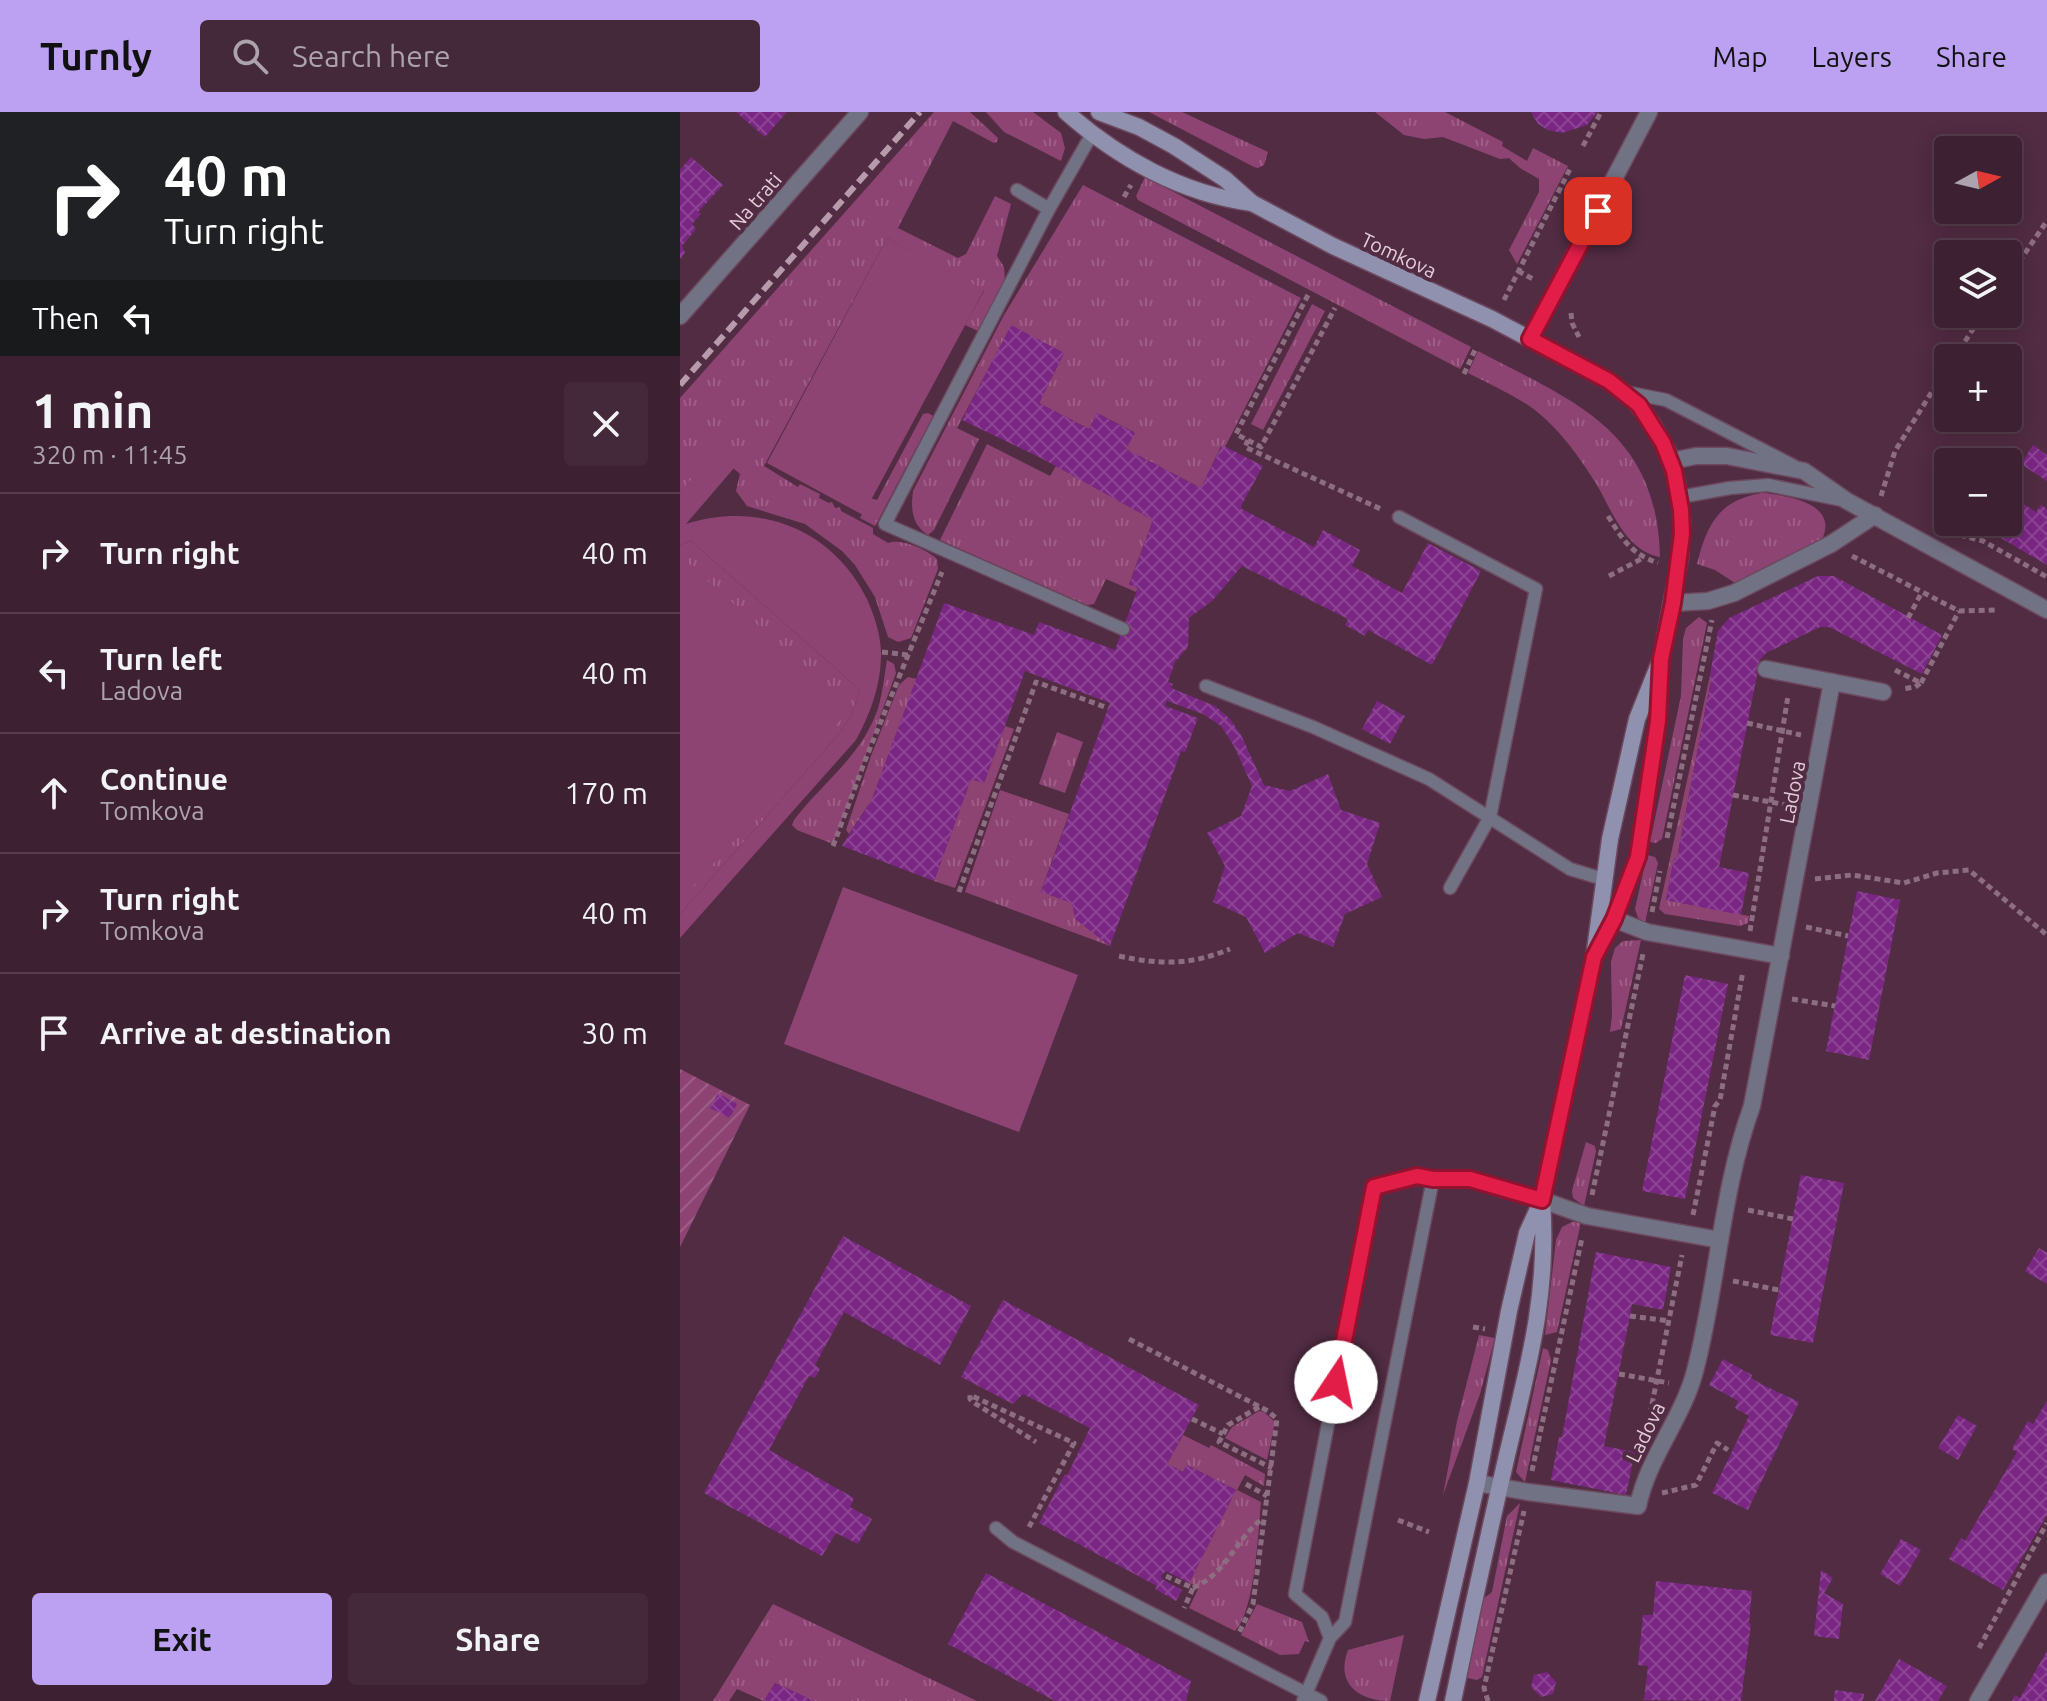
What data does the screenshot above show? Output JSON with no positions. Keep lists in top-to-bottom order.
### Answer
{
  "streets": {
    "main road": ["Tomkova"],
    "street": ["Na trati", "Ladova"]
  },
  "north": "right",
  "page": {
    "header": "Turnly",
    "search": "Search here",
    "nav": ["Map", "Layers", "Share"],
    "turn": ["40 m", "Turn right"],
    "map_buttons": ["+", "−"],
    "then": "Then",
    "heading": ["1 min", "320 m · 11:45"],
    "list": [
      {
        "name": "Turn right",
        "value": "40 m"
      },
      {
        "name": "Turn left",
        "note": "Ladova",
        "value": "40 m"
      },
      {
        "name": "Continue",
        "note": "Tomkova",
        "value": "170 m"
      },
      {
        "name": "Turn right",
        "note": "Tomkova",
        "value": "40 m"
      },
      {
        "name": "Arrive at destination",
        "value": "30 m"
      }
    ],
    "buttons": ["Exit", "Share"]
  }
}
